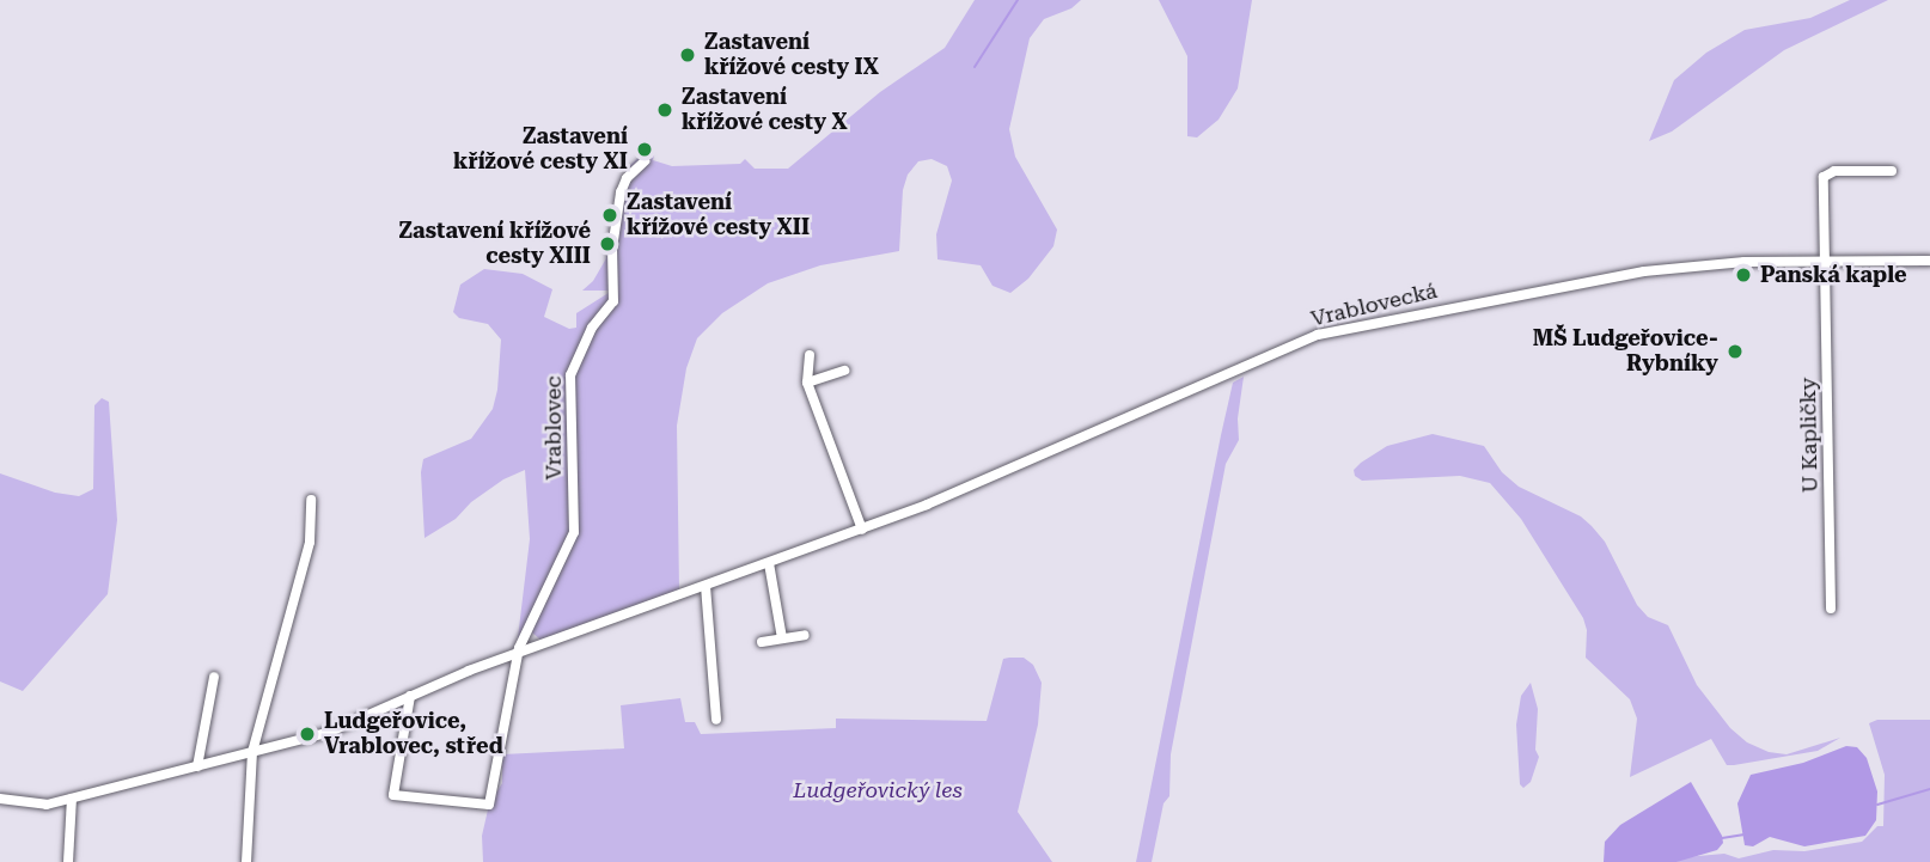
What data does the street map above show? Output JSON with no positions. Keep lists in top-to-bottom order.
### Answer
{
  "streets": {
    "street": ["Vrablovecká", "Vrablovec", "U Kapličky"]
  },
  "crossings": [
    ["Vrablovecká", "U Kapličky"]
  ],
  "parks": ["Ludgeřovický les"],
  "places": [
    "Zastavení křížové cesty IX",
    "Zastavení křížové cesty X",
    "Zastavení křížové cesty XI",
    "Zastavení křížové cesty XII",
    "Zastavení křížové cesty XIII",
    "Panská kaple",
    "MŠ Ludgeřovice- Rybníky",
    "Ludgeřovice, Vrablovec, střed"
  ]
}
